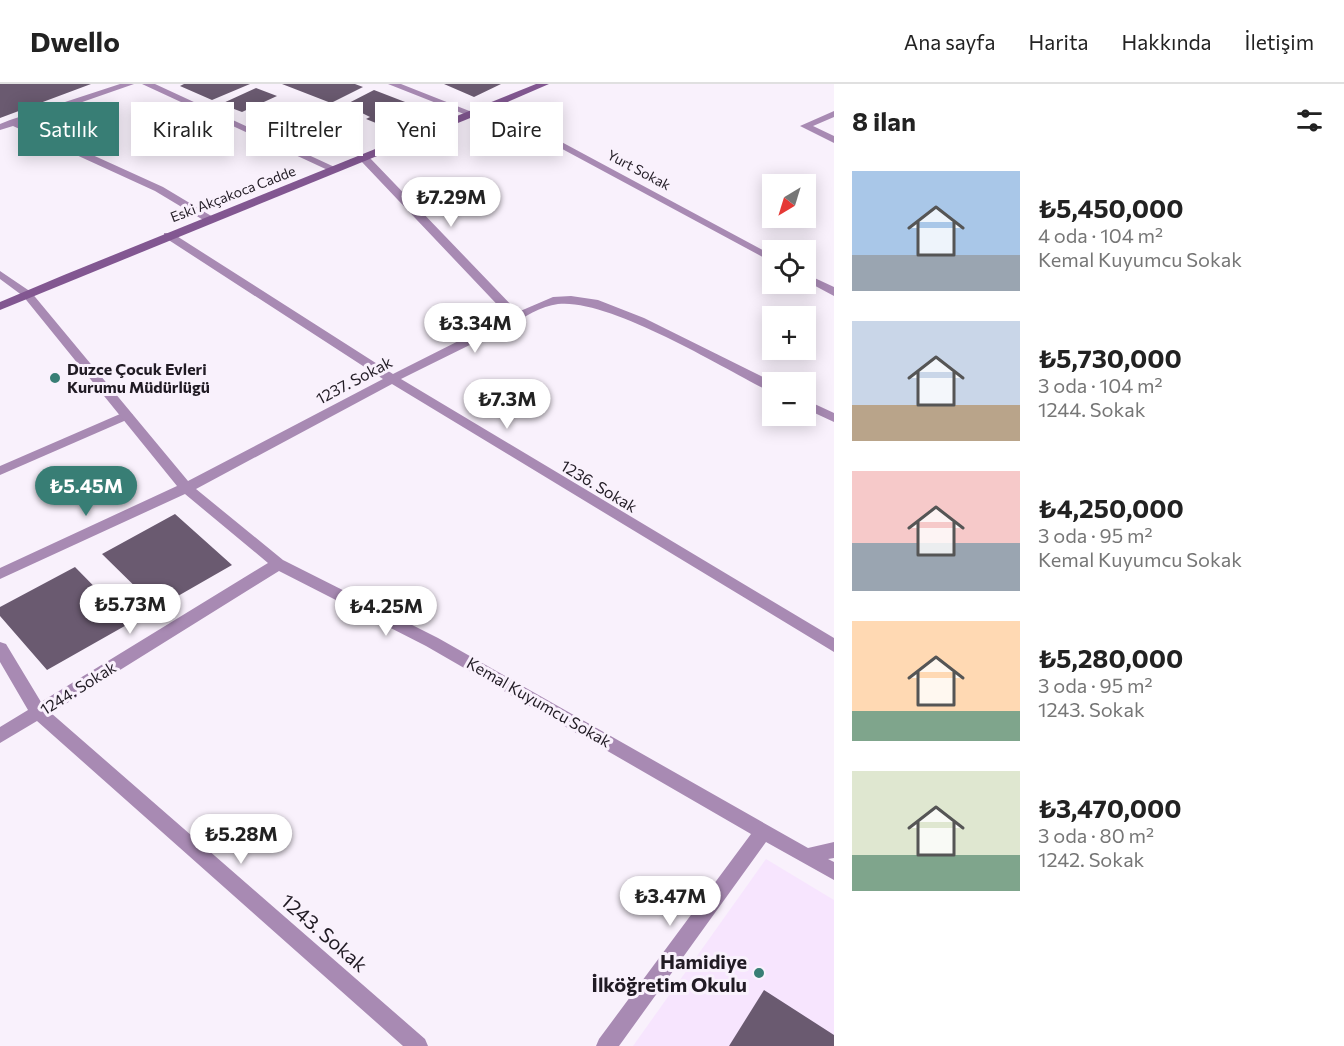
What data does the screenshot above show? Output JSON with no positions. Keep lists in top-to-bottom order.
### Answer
{
  "streets": {
    "street": [
      "Yurt Sokak",
      "Eski Akçakoca Cadde",
      "1237. Sokak",
      "1236. Sokak",
      "1244. Sokak",
      "Kemal Kuyumcu Sokak",
      "1243. Sokak"
    ]
  },
  "crossings": [
    ["Eski Akçakoca Cadde", "1236. Sokak"],
    ["Eski Akçakoca Cadde", "Kemal Kuyumcu Sokak"],
    ["1237. Sokak", "1236. Sokak"],
    ["1237. Sokak", "Kemal Kuyumcu Sokak"],
    ["1244. Sokak", "Kemal Kuyumcu Sokak"],
    ["1244. Sokak", "1243. Sokak"]
  ],
  "places": ["Duzce Çocuk Evleri Kurumu Müdürlügü", "Hamidiye İlköğretim Okulu"],
  "north": "bottom left",
  "page": {
    "header": "Dwello",
    "nav": [
      "Ana sayfa",
      "Harita",
      "Hakkında",
      "İletişim"
    ],
    "heading": "8 ilan",
    "chip": [
      "Satılık",
      "Kiralık",
      "Filtreler",
      "Yeni",
      "Daire"
    ],
    "list": [
      {
        "name": "₺5,450,000",
        "note": "4 oda · 104 m² · Kemal Kuyumcu Sokak"
      },
      {
        "name": "₺5,730,000",
        "note": "3 oda · 104 m² · 1244. Sokak"
      },
      {
        "name": "₺4,250,000",
        "note": "3 oda · 95 m² · Kemal Kuyumcu Sokak"
      },
      {
        "name": "₺5,280,000",
        "note": "3 oda · 95 m² · 1243. Sokak"
      },
      {
        "name": "₺3,470,000",
        "note": "3 oda · 80 m² · 1242. Sokak"
      }
    ],
    "map_buttons": ["+", "−"],
    "price": [
      "₺7.29M",
      "₺3.34M",
      "₺7.3M",
      "₺5.45M",
      "₺5.73M",
      "₺4.25M",
      "₺5.28M",
      "₺3.47M"
    ]
  }
}
